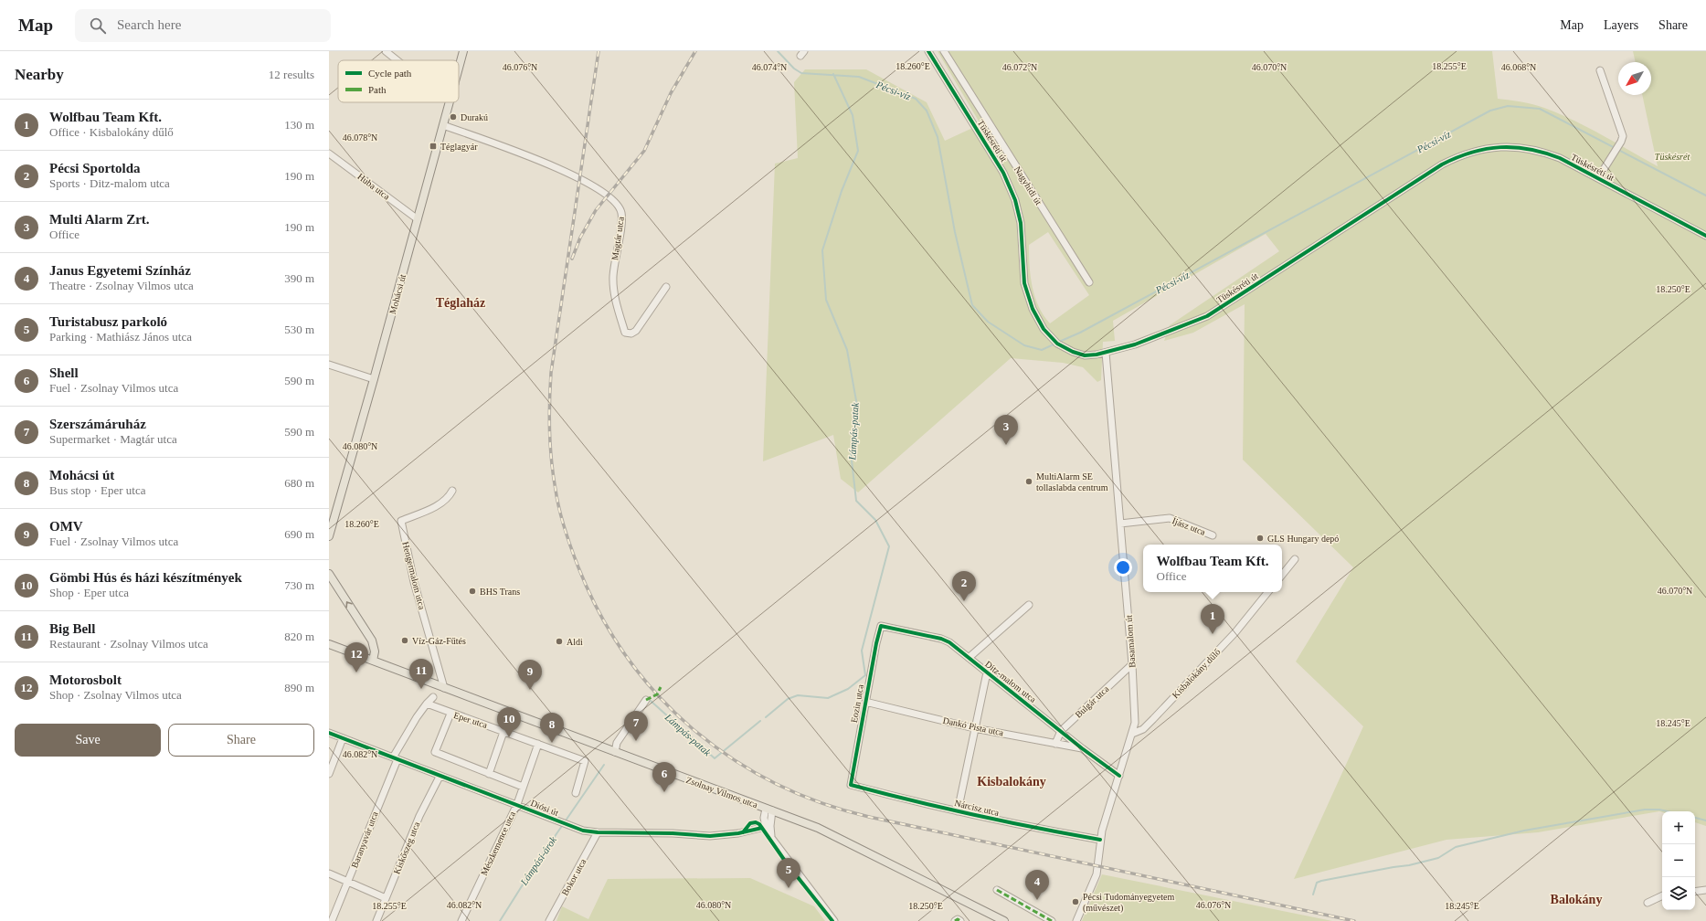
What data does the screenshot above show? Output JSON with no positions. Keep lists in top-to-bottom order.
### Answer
{
  "streets": {
    "main road": ["Mohácsi út", "Zsolnay Vilmos utca"],
    "street": [
      "Tüskésréti út",
      "Nagyhidi út",
      "Huba utca",
      "Magtár utca",
      "Íjász utca",
      "Hengermalom utca",
      "Basamalom út",
      "Kisbalokány dűlő",
      "Ditz-malom utca",
      "Bulgár utca",
      "Eozin utca",
      "Eper utca",
      "Dankó Pista utca",
      "Diósi út",
      "Nárcisz utca",
      "Baranyavár utca",
      "Mészkemence utca",
      "Kiskőszeg utca",
      "Bokor utca"
    ]
  },
  "crossings": [
    ["Tüskésréti út", "Basamalom út"],
    ["Huba utca", "Mohácsi út"],
    ["Magtár utca", "Mohácsi út"],
    ["Íjász utca", "Basamalom út"],
    ["Hengermalom utca", "Zsolnay Vilmos utca"],
    ["Basamalom út", "Kisbalokány dűlő"],
    ["Basamalom út", "Ditz-malom utca"],
    ["Basamalom út", "Bulgár utca"],
    ["Basamalom út", "Nárcisz utca"],
    ["Ditz-malom utca", "Bulgár utca"],
    ["Ditz-malom utca", "Eozin utca"],
    ["Ditz-malom utca", "Dankó Pista utca"],
    ["Bulgár utca", "Dankó Pista utca"],
    ["Eozin utca", "Dankó Pista utca"],
    ["Eozin utca", "Nárcisz utca"],
    ["Eper utca", "Mészkemence utca"],
    ["Diósi út", "Baranyavár utca"],
    ["Diósi út", "Mészkemence utca"],
    ["Diósi út", "Kiskőszeg utca"],
    ["Diósi út", "Bokor utca"]
  ],
  "districts": ["Téglaház", "Kisbalokány", "Balokány"],
  "water": ["Pécsi-víz", "Lámpás-patak", "Lámpási-árok"],
  "parks": ["Tüskésrét"],
  "places": {
    "other": [
      "Durakú",
      "MultiAlarm SE tollaslabda centrum",
      "GLS Hungary depó",
      "BHS Trans",
      "Víz-Gáz-Fűtés",
      "Aldi",
      "Pécsi Tudományegyetem (művészet)"
    ],
    "transit": ["Téglagyár"]
  },
  "legend": ["Cycle path", "Path"],
  "north": "bottom left",
  "page": {
    "header": "Map",
    "search": "Search here",
    "nav": ["Map", "Layers", "Share"],
    "heading": ["Nearby", "12 results"],
    "list": [
      {
        "mark": "1",
        "name": "Wolfbau Team Kft.",
        "note": "Office · Kisbalokány dűlő",
        "value": "130 m"
      },
      {
        "mark": "2",
        "name": "Pécsi Sportolda",
        "note": "Sports · Ditz-malom utca",
        "value": "190 m"
      },
      {
        "mark": "3",
        "name": "Multi Alarm Zrt.",
        "note": "Office",
        "value": "190 m"
      },
      {
        "mark": "4",
        "name": "Janus Egyetemi Színház",
        "note": "Theatre · Zsolnay Vilmos utca",
        "value": "390 m"
      },
      {
        "mark": "5",
        "name": "Turistabusz parkoló",
        "note": "Parking · Mathiász János utca",
        "value": "530 m"
      },
      {
        "mark": "6",
        "name": "Shell",
        "note": "Fuel · Zsolnay Vilmos utca",
        "value": "590 m"
      },
      {
        "mark": "7",
        "name": "Szerszámáruház",
        "note": "Supermarket · Magtár utca",
        "value": "590 m"
      },
      {
        "mark": "8",
        "name": "Mohácsi út",
        "note": "Bus stop · Eper utca",
        "value": "680 m"
      },
      {
        "mark": "9",
        "name": "OMV",
        "note": "Fuel · Zsolnay Vilmos utca",
        "value": "690 m"
      },
      {
        "mark": "10",
        "name": "Gömbi Hús és házi készítmények",
        "note": "Shop · Eper utca",
        "value": "730 m"
      },
      {
        "mark": "11",
        "name": "Big Bell",
        "note": "Restaurant · Zsolnay Vilmos utca",
        "value": "820 m"
      },
      {
        "mark": "12",
        "name": "Motorosbolt",
        "note": "Shop · Zsolnay Vilmos utca",
        "value": "890 m"
      }
    ],
    "pins": [
      "3",
      "2",
      "1",
      "12",
      "11",
      "9",
      "10",
      "7",
      "8",
      "6",
      "5",
      "4"
    ],
    "popup": ["Wolfbau Team Kft.", "Office"],
    "buttons": ["Save", "Share"],
    "map_buttons": ["+", "−"]
  },
  "coordinates": [
    "18.260°E",
    "18.255°E",
    "46.076°N",
    "46.074°N",
    "46.072°N",
    "46.070°N",
    "46.068°N",
    "46.078°N",
    "18.250°E",
    "46.080°N",
    "18.245°E",
    "46.082°N"
  ]
}
